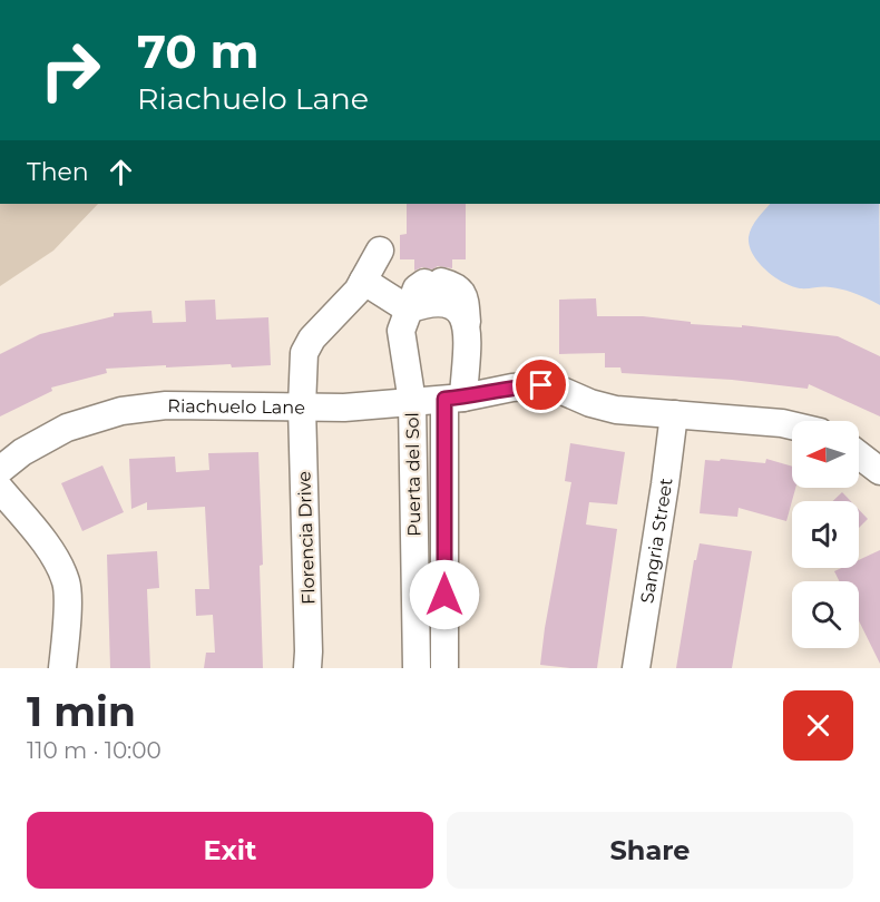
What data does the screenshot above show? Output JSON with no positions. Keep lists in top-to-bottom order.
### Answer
{
  "streets": {
    "street": [
      "Riachuelo Lane",
      "Puerta del Sol",
      "Florencia Drive",
      "Sangria Street"
    ]
  },
  "crossings": [
    ["Riachuelo Lane", "Puerta del Sol"],
    ["Riachuelo Lane", "Florencia Drive"],
    ["Riachuelo Lane", "Sangria Street"]
  ],
  "north": "left",
  "page": {
    "turn": ["70 m", "Riachuelo Lane"],
    "then": "Then",
    "heading": ["1 min", "110 m · 10:00"],
    "buttons": ["Exit", "Share"]
  }
}
